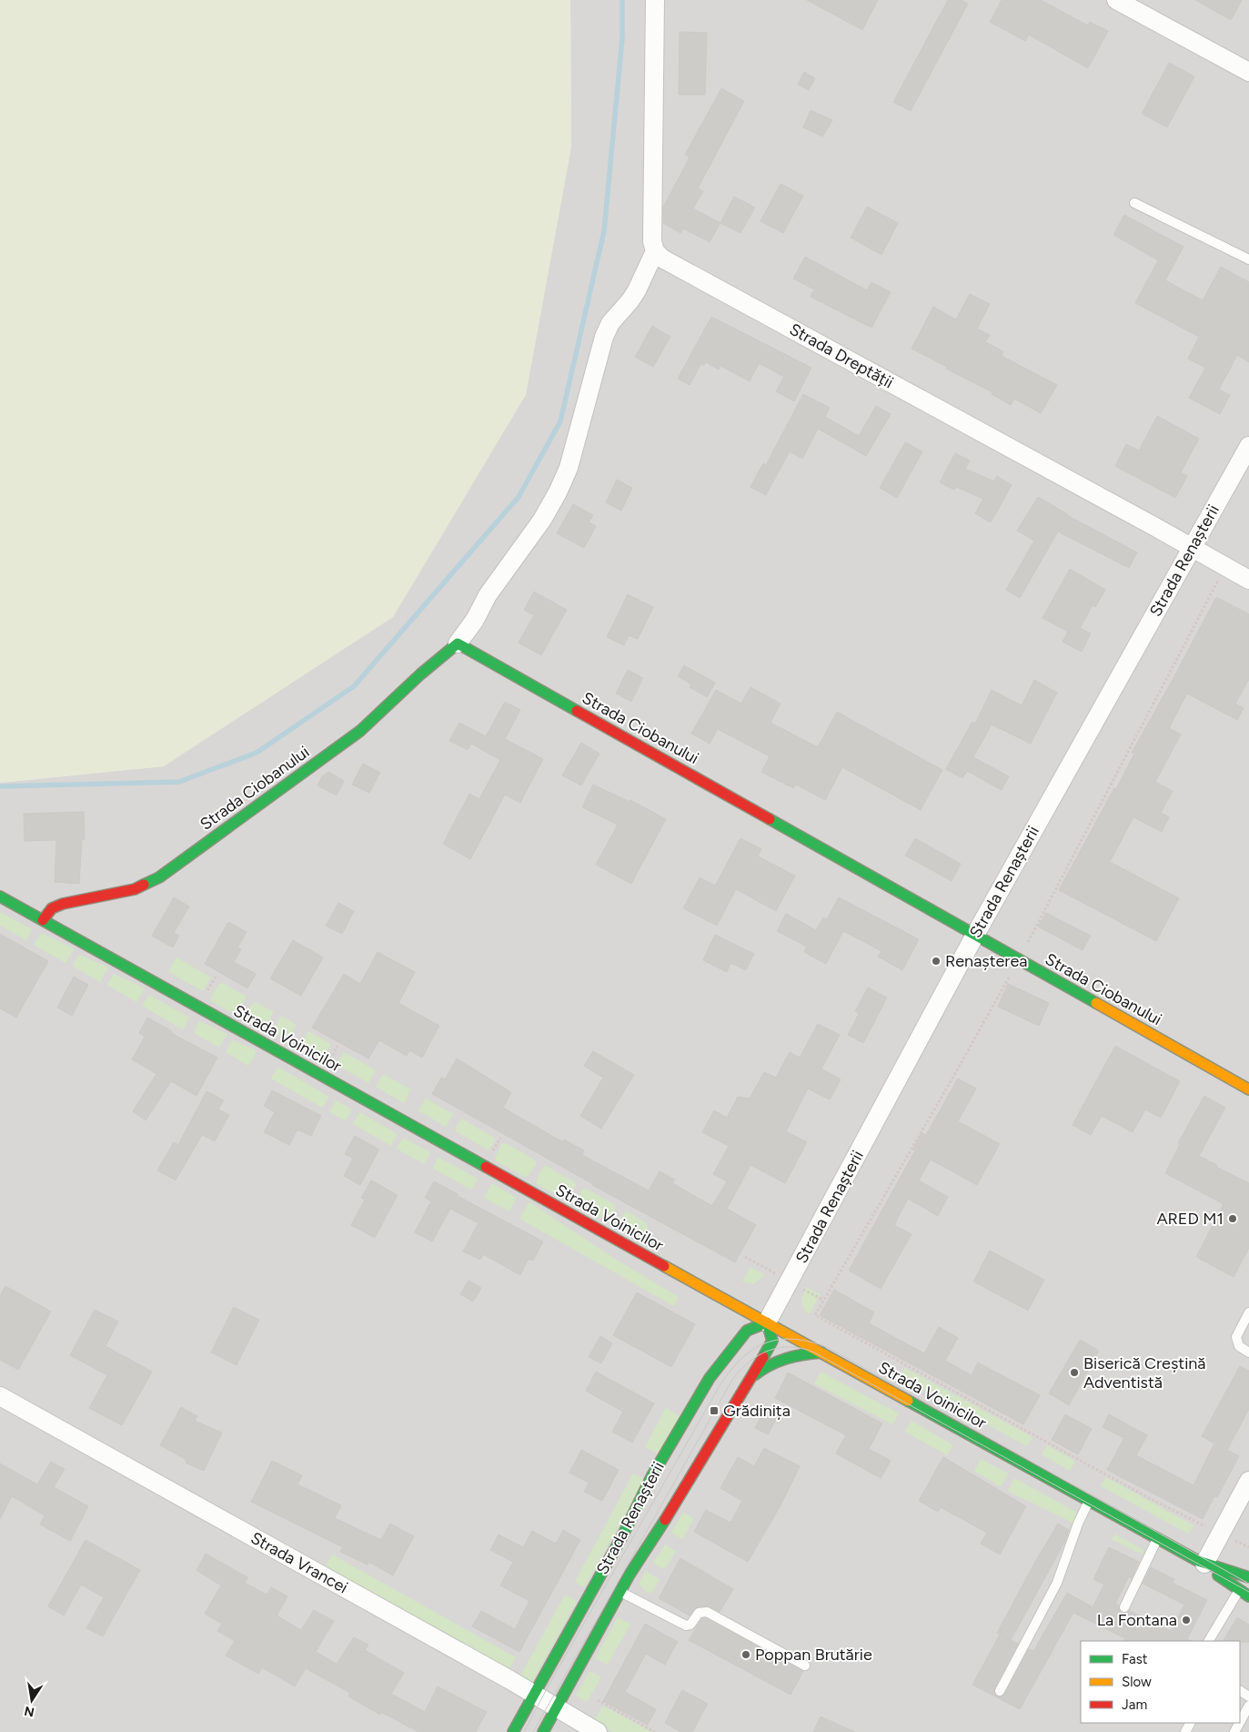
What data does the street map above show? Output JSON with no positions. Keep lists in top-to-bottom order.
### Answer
{
  "streets": {
    "street": [
      "Strada Dreptății",
      "Strada Renașterii",
      "Strada Ciobanului",
      "Strada Voinicilor",
      "Strada Vrancei"
    ]
  },
  "crossings": [
    ["Strada Dreptății", "Strada Renașterii"],
    ["Strada Renașterii", "Strada Ciobanului"],
    ["Strada Renașterii", "Strada Voinicilor"],
    ["Strada Renașterii", "Strada Vrancei"],
    ["Strada Ciobanului", "Strada Voinicilor"]
  ],
  "places": {
    "other": [
      "Renașterea",
      "ARED M1",
      "Biserică Creștină Adventistă",
      "La Fontana",
      "Poppan Brutărie"
    ],
    "transit": ["Grădinița"]
  },
  "legend": ["Fast", "Slow", "Jam"],
  "north": "bottom"
}
